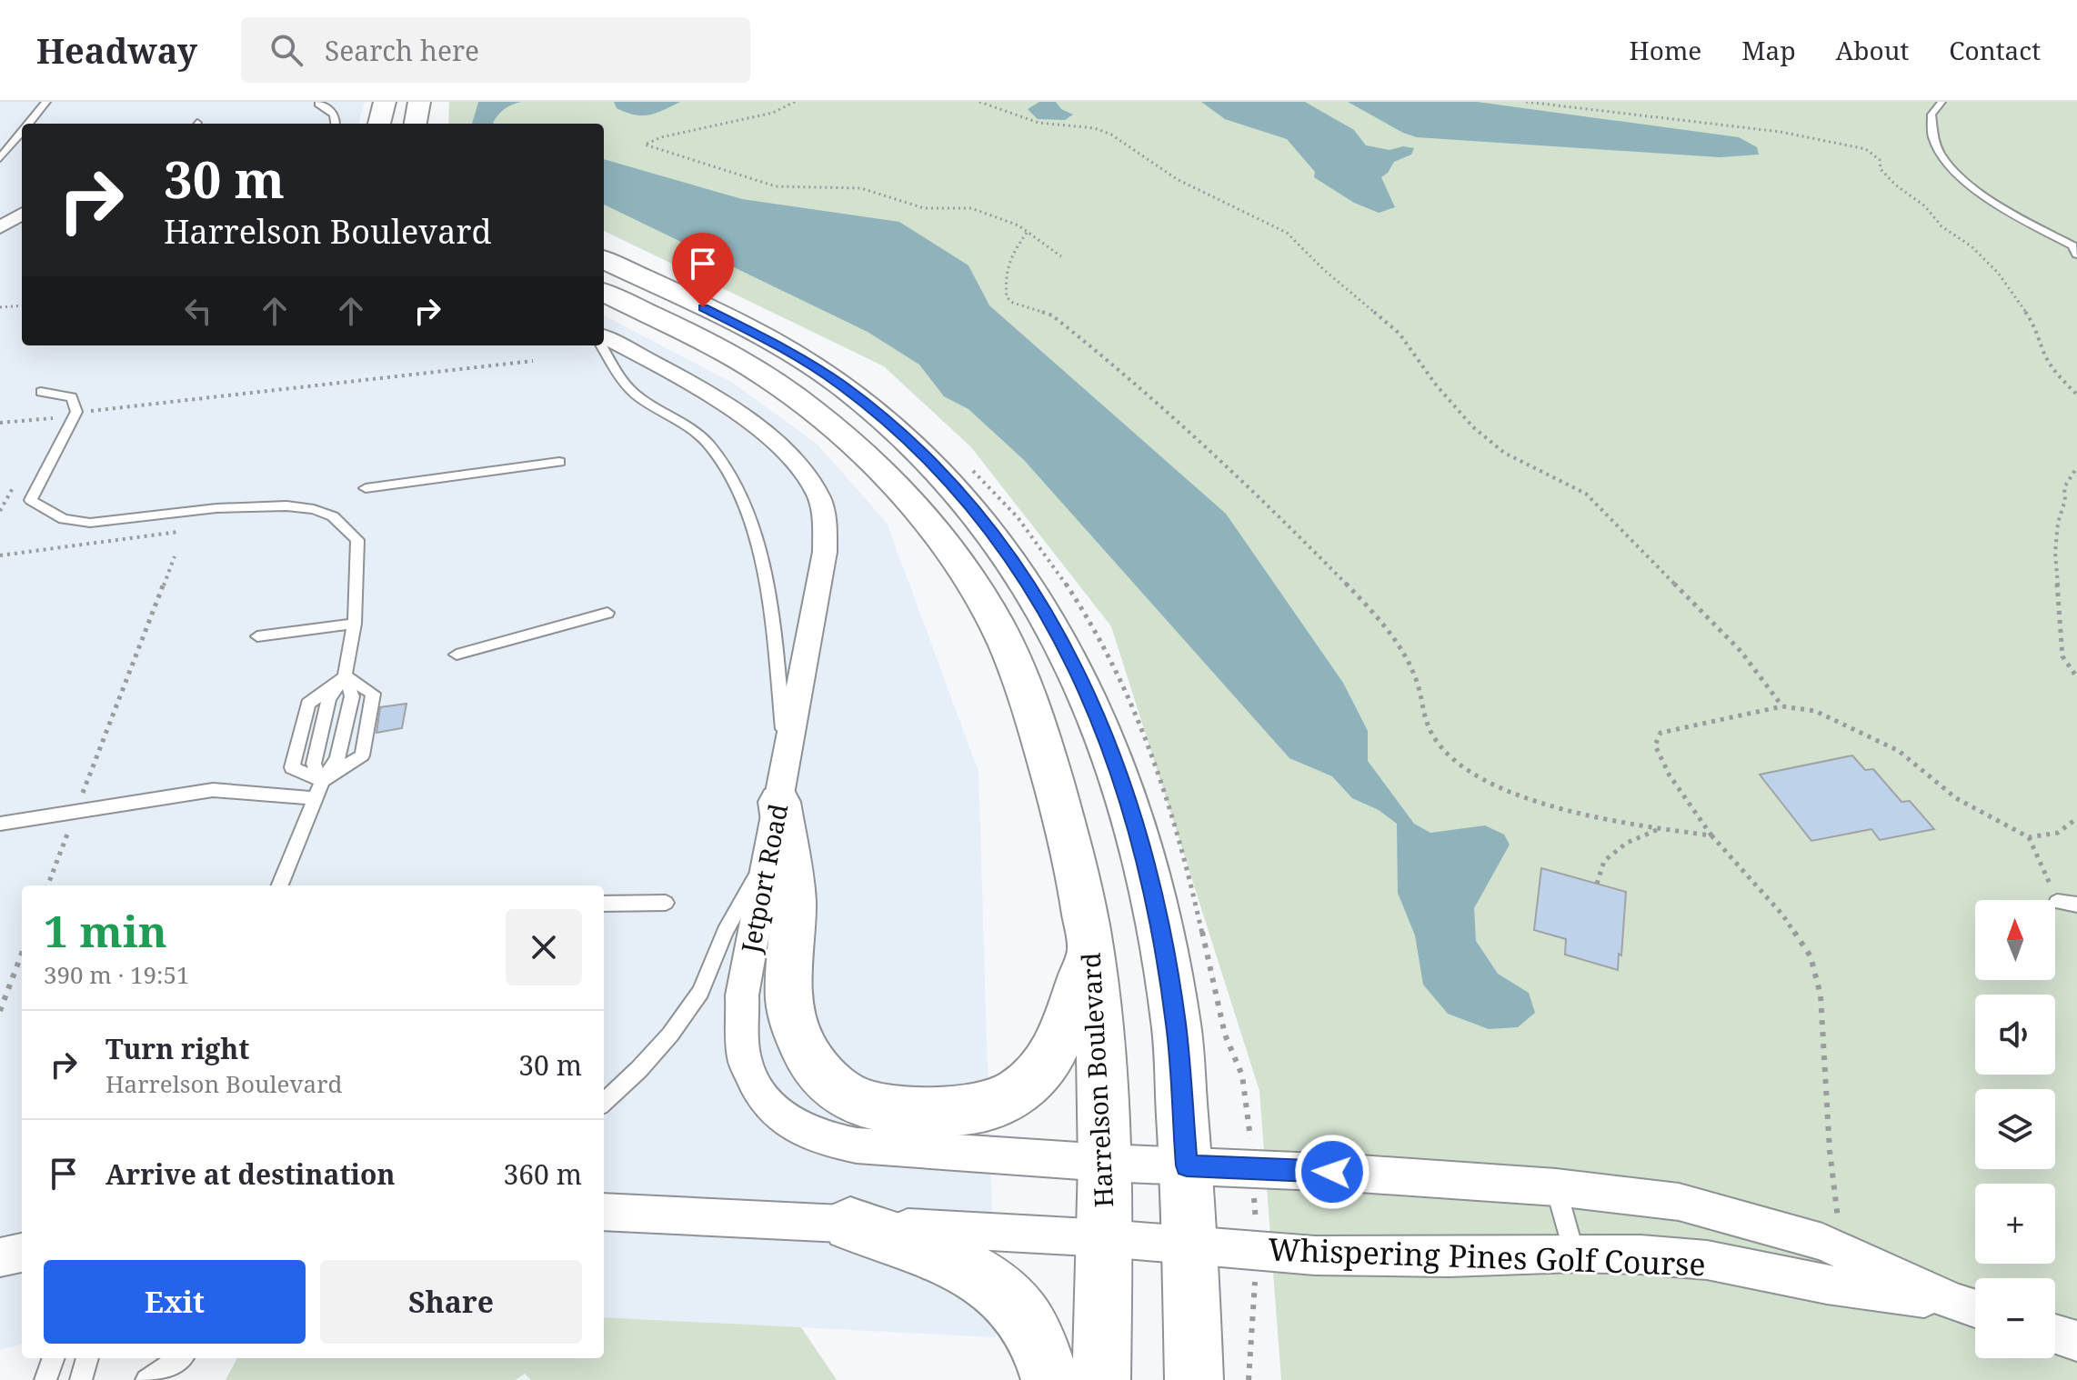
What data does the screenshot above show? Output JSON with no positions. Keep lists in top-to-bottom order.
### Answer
{
  "streets": {
    "main road": ["Harrelson Boulevard"],
    "street": ["Jetport Road", "Whispering Pines Golf Course"]
  },
  "crossings": [
    ["Jetport Road", "Harrelson Boulevard"],
    ["Jetport Road", "Whispering Pines Golf Course"]
  ],
  "north": "top",
  "page": {
    "header": "Headway",
    "search": "Search here",
    "nav": [
      "Home",
      "Map",
      "About",
      "Contact"
    ],
    "turn": ["30 m", "Harrelson Boulevard"],
    "heading": ["1 min", "390 m · 19:51"],
    "map_buttons": ["+", "−"],
    "list": [
      {
        "name": "Turn right",
        "note": "Harrelson Boulevard",
        "value": "30 m"
      },
      {
        "name": "Arrive at destination",
        "value": "360 m"
      }
    ],
    "buttons": ["Exit", "Share"]
  }
}
